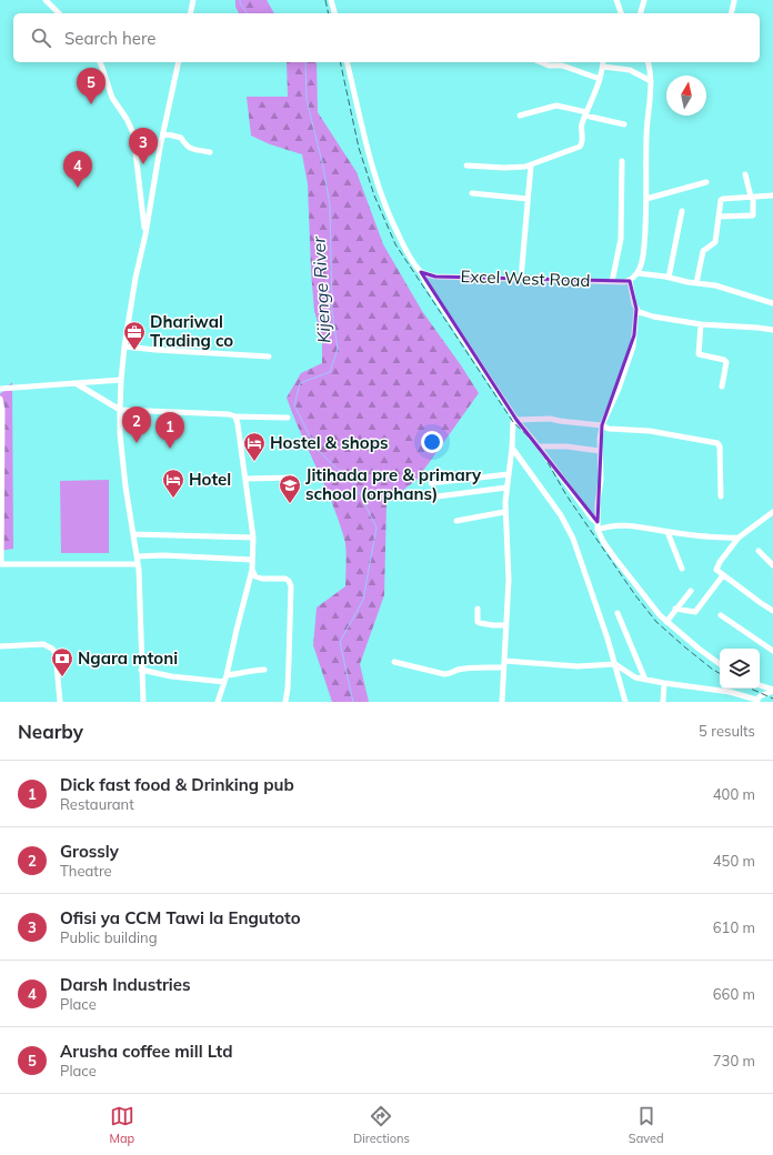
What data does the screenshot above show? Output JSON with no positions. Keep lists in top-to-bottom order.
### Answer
{
  "streets": {
    "street": ["Excel West Road"]
  },
  "water": ["Kijenge River"],
  "places": {
    "office": ["Dhariwal Trading co"],
    "hotel": ["Hostel & shops", "Hotel"],
    "school or university": ["Jitihada pre & primary school (orphans)"],
    "bank": ["Ngara mtoni"]
  },
  "north": "top",
  "page": {
    "search": "Search here",
    "pins": [
      "5",
      "3",
      "4",
      "2",
      "1"
    ],
    "heading": ["Nearby", "5 results"],
    "list": [
      {
        "mark": "1",
        "name": "Dick fast food & Drinking pub",
        "note": "Restaurant",
        "value": "400 m"
      },
      {
        "mark": "2",
        "name": "Grossly",
        "note": "Theatre",
        "value": "450 m"
      },
      {
        "mark": "3",
        "name": "Ofisi ya CCM Tawi la Engutoto",
        "note": "Public building",
        "value": "610 m"
      },
      {
        "mark": "4",
        "name": "Darsh Industries",
        "note": "Place",
        "value": "660 m"
      },
      {
        "mark": "5",
        "name": "Arusha coffee mill Ltd",
        "note": "Place",
        "value": "730 m"
      }
    ],
    "nav": ["Map", "Directions", "Saved"]
  }
}
